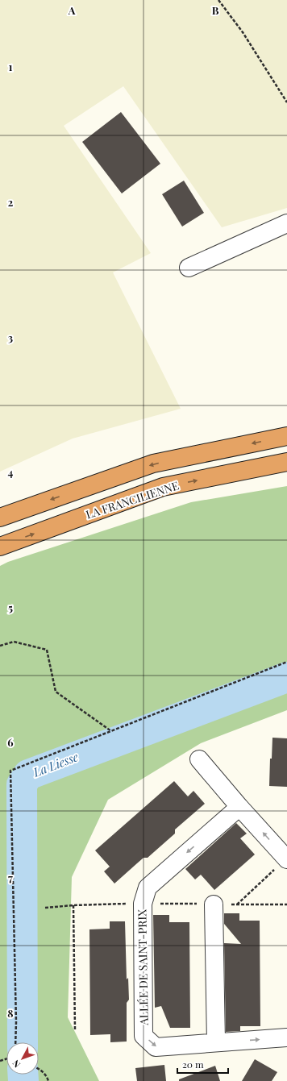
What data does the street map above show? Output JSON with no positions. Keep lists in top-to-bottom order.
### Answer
{
  "streets": {
    "highway": ["LA FRANCILIENNE"],
    "street": ["ALLÉE DE SAINT-PRIX"]
  },
  "water": ["La Liesse"],
  "scale_bar": "20 m",
  "north": "bottom left",
  "grid": {
    "columns": ["A", "B"],
    "rows": [
      "1",
      "2",
      "3",
      "4",
      "5",
      "6",
      "7",
      "8"
    ]
  }
}
